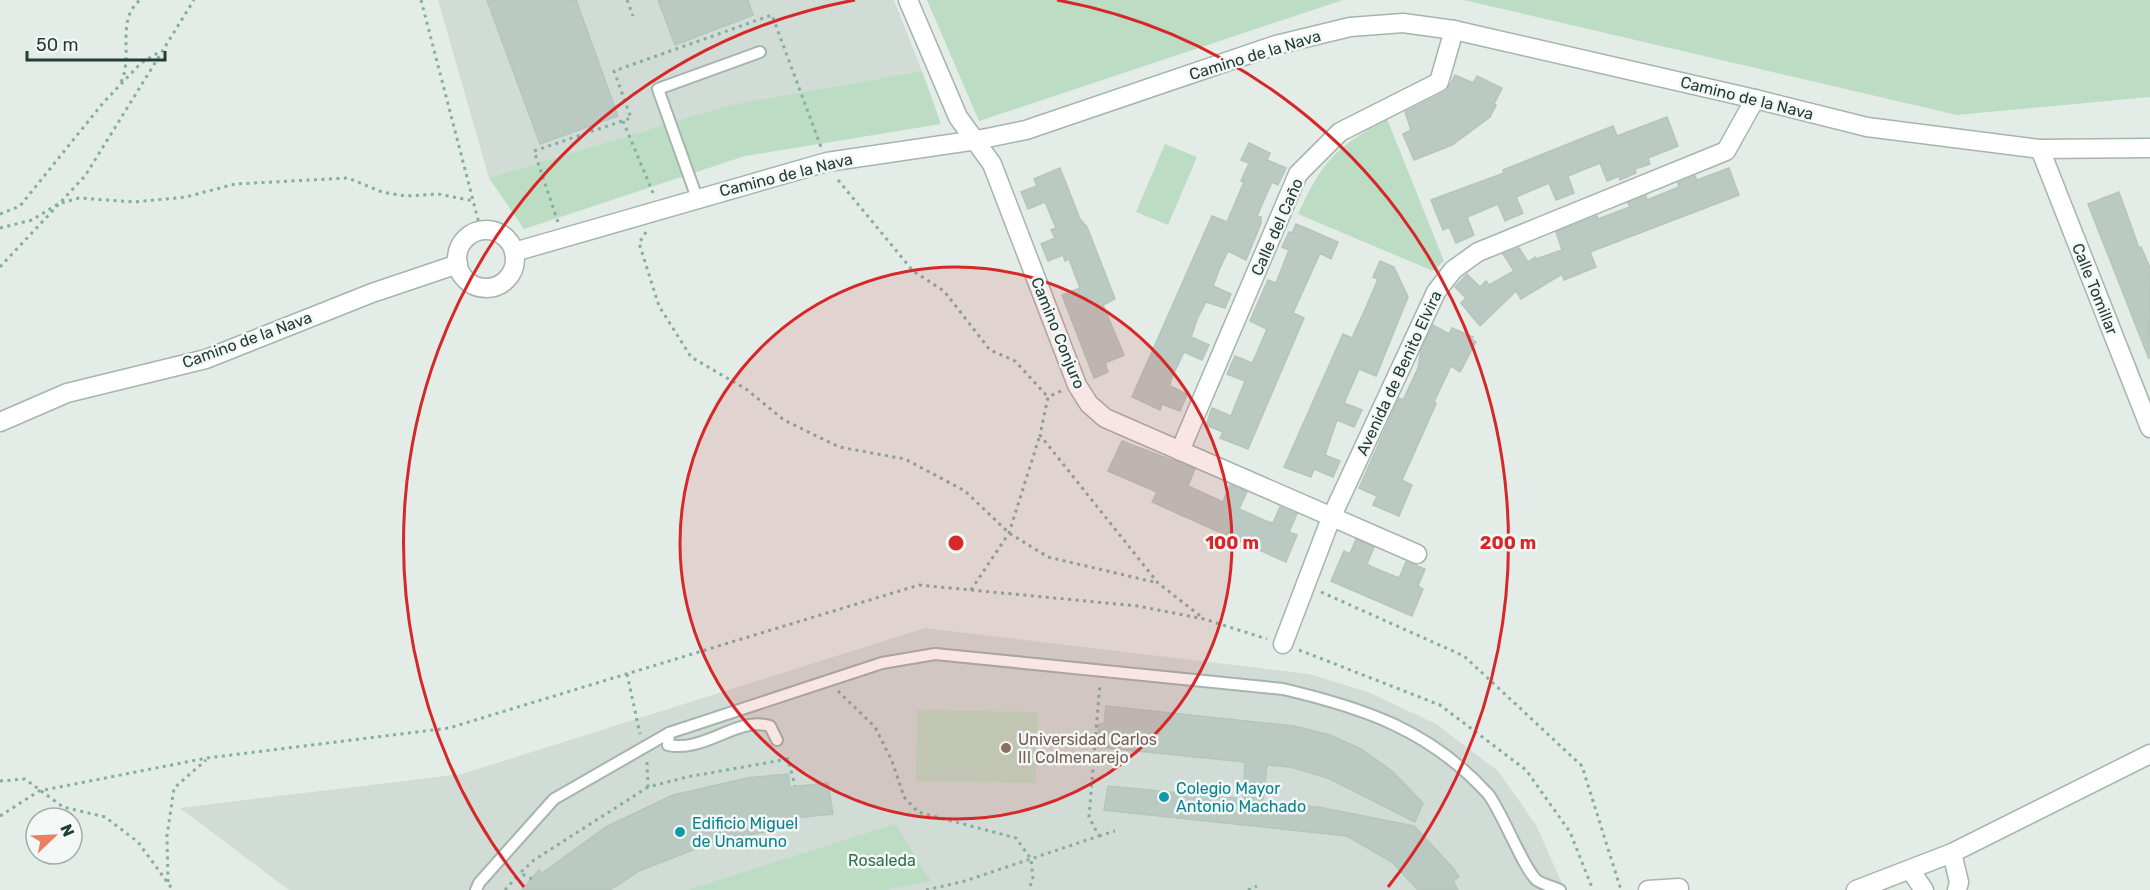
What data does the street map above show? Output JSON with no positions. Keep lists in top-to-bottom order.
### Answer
{
  "streets": {
    "street": [
      "Camino de la Nava",
      "Calle del Caño",
      "Calle Tomillar",
      "Camino Conjuro",
      "Avenida de Benito Elvira"
    ]
  },
  "crossings": [
    ["Camino de la Nava", "Calle del Caño"],
    ["Camino de la Nava", "Calle Tomillar"],
    ["Camino de la Nava", "Camino Conjuro"],
    ["Camino de la Nava", "Avenida de Benito Elvira"],
    ["Calle del Caño", "Camino Conjuro"],
    ["Camino Conjuro", "Avenida de Benito Elvira"]
  ],
  "parks": ["Rosaleda"],
  "places": ["Universidad Carlos III Colmenarejo", "Colegio Mayor Antonio Machado", "Edificio Miguel de Unamuno"],
  "scale_bar": "50 m",
  "north": "top right",
  "rings": ["100 m", "200 m"]
}
